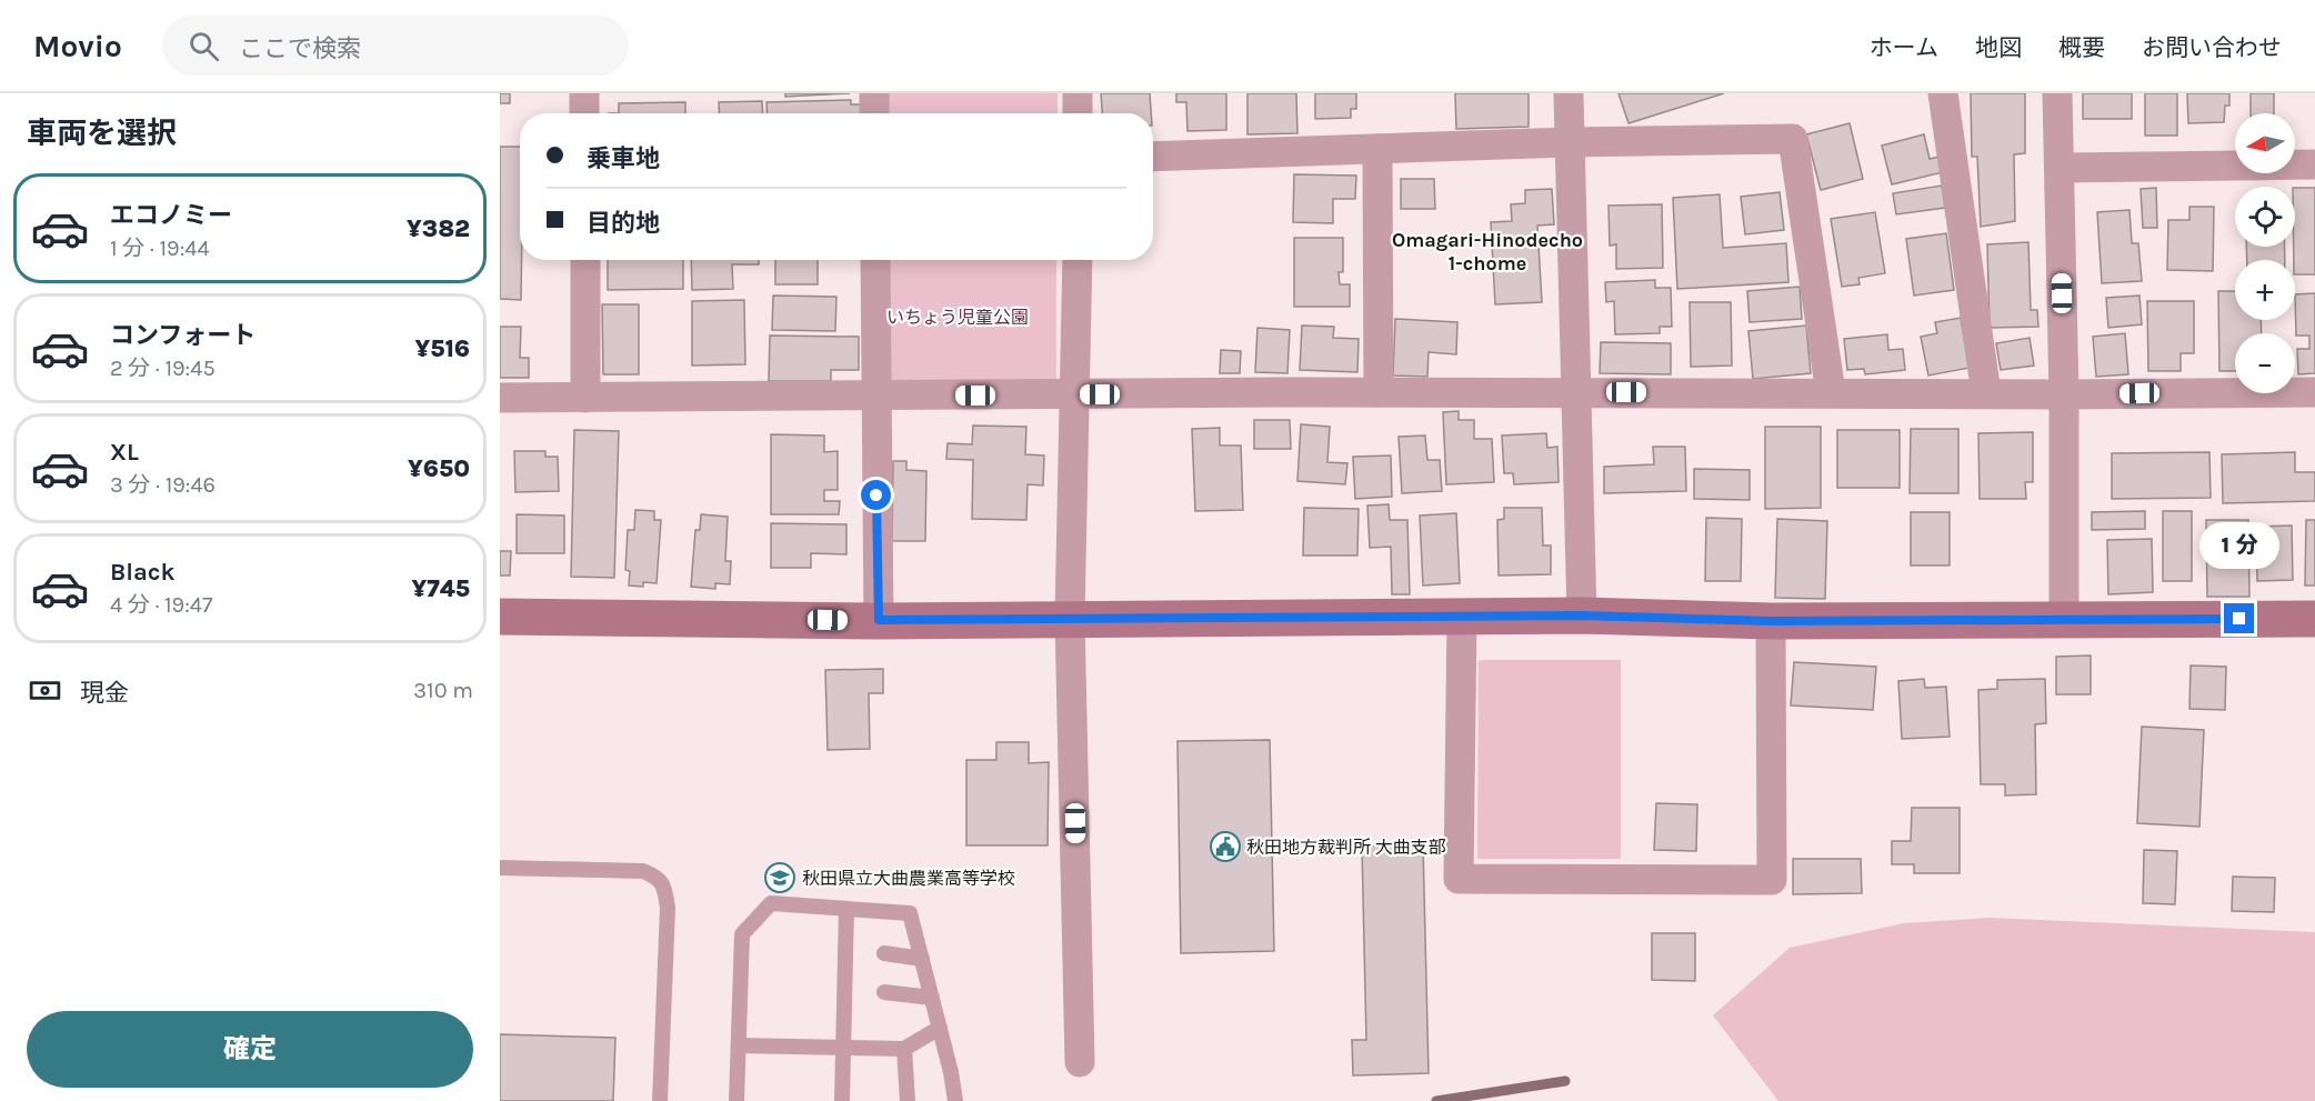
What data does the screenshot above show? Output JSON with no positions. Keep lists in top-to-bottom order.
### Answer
{
  "districts": ["Omagari-Hinodecho 1-chome"],
  "parks": ["いちょう児童公園"],
  "places": {
    "public building": ["秋田地方裁判所 大曲支部"],
    "school or university": ["秋田県立大曲農業高等学校"]
  },
  "north": "left",
  "page": {
    "header": "Movio",
    "search": "ここで検索",
    "nav": [
      "ホーム",
      "地図",
      "概要",
      "お問い合わせ"
    ],
    "heading": "車両を選択",
    "map_buttons": ["+", "−"],
    "banner": ["乗車地", "目的地"],
    "list": [
      {
        "name": "エコノミー",
        "note": "1 分 · 19:44",
        "value": "¥382"
      },
      {
        "name": "コンフォート",
        "note": "2 分 · 19:45",
        "value": "¥516"
      },
      {
        "name": "XL",
        "note": "3 分 · 19:46",
        "value": "¥650"
      },
      {
        "name": "Black",
        "note": "4 分 · 19:47",
        "value": "¥745"
      }
    ],
    "bubble": "1 分",
    "pay": ["現金", "310 m"],
    "buttons": "確定"
  }
}
